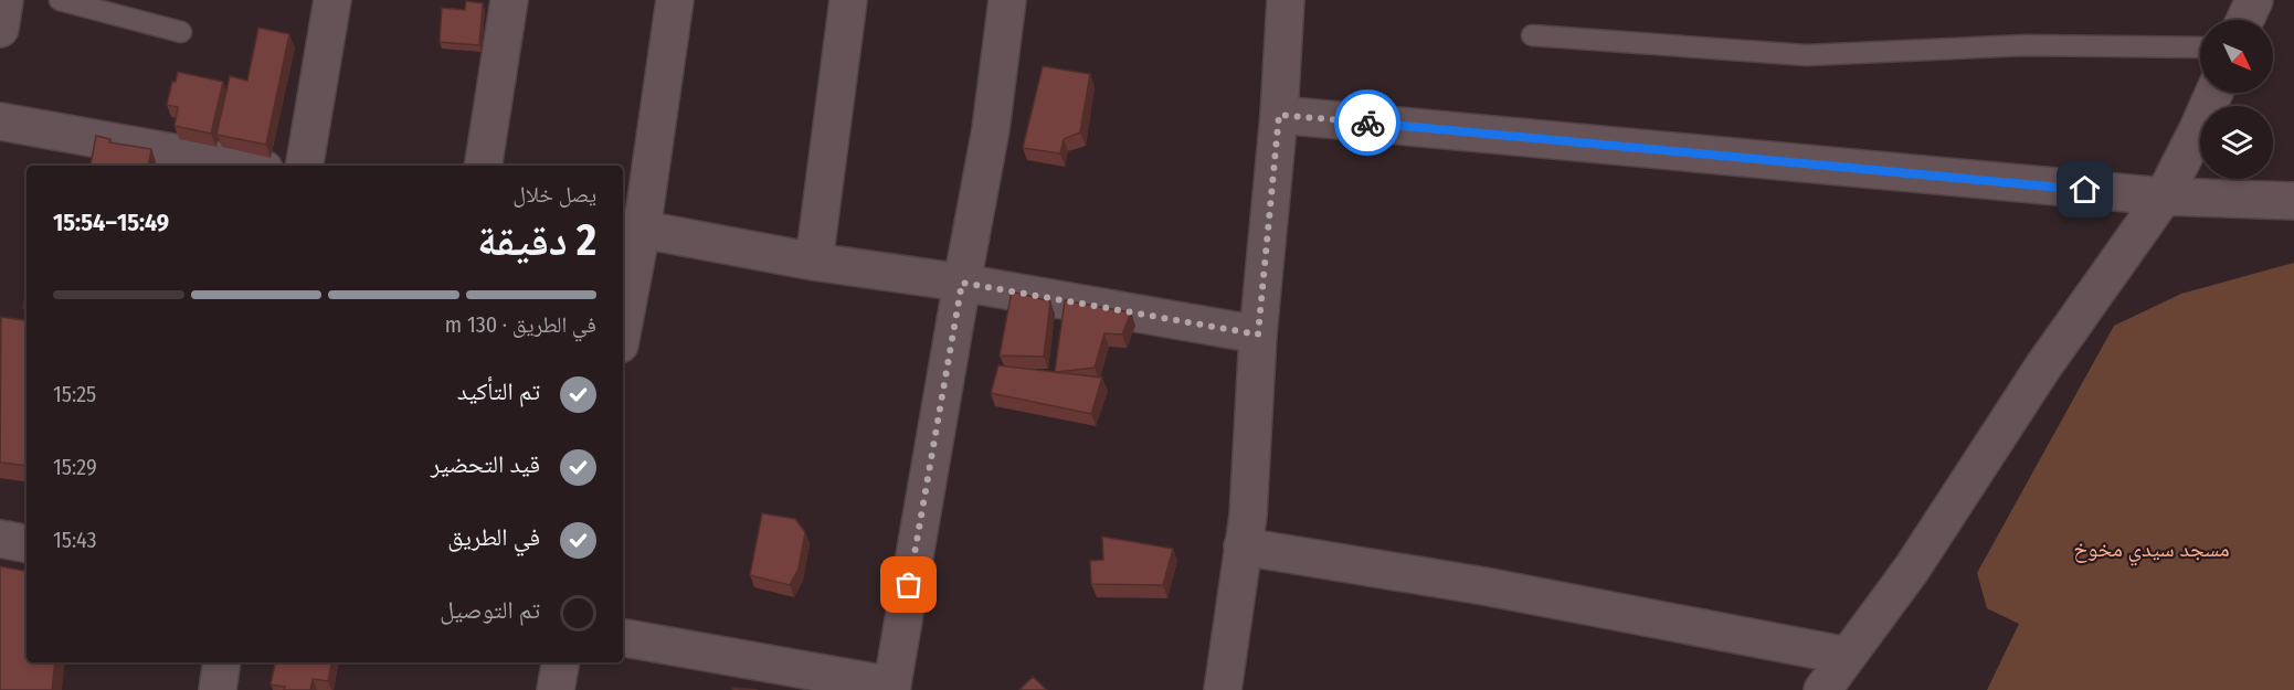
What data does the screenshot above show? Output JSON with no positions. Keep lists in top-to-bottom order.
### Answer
{
  "parks": ["مسجد سيدي مخوخ"],
  "north": "bottom right",
  "page": {
    "heading": ["2 دقيقة", "يصل خلال", "15:49–15:54"],
    "bar": "في الطريق · 130 m",
    "list": [
      ["تم التأكيد", "15:25"],
      ["قيد التحضير", "15:29"],
      ["في الطريق", "15:43"],
      "تم التوصيل"
    ]
  }
}
